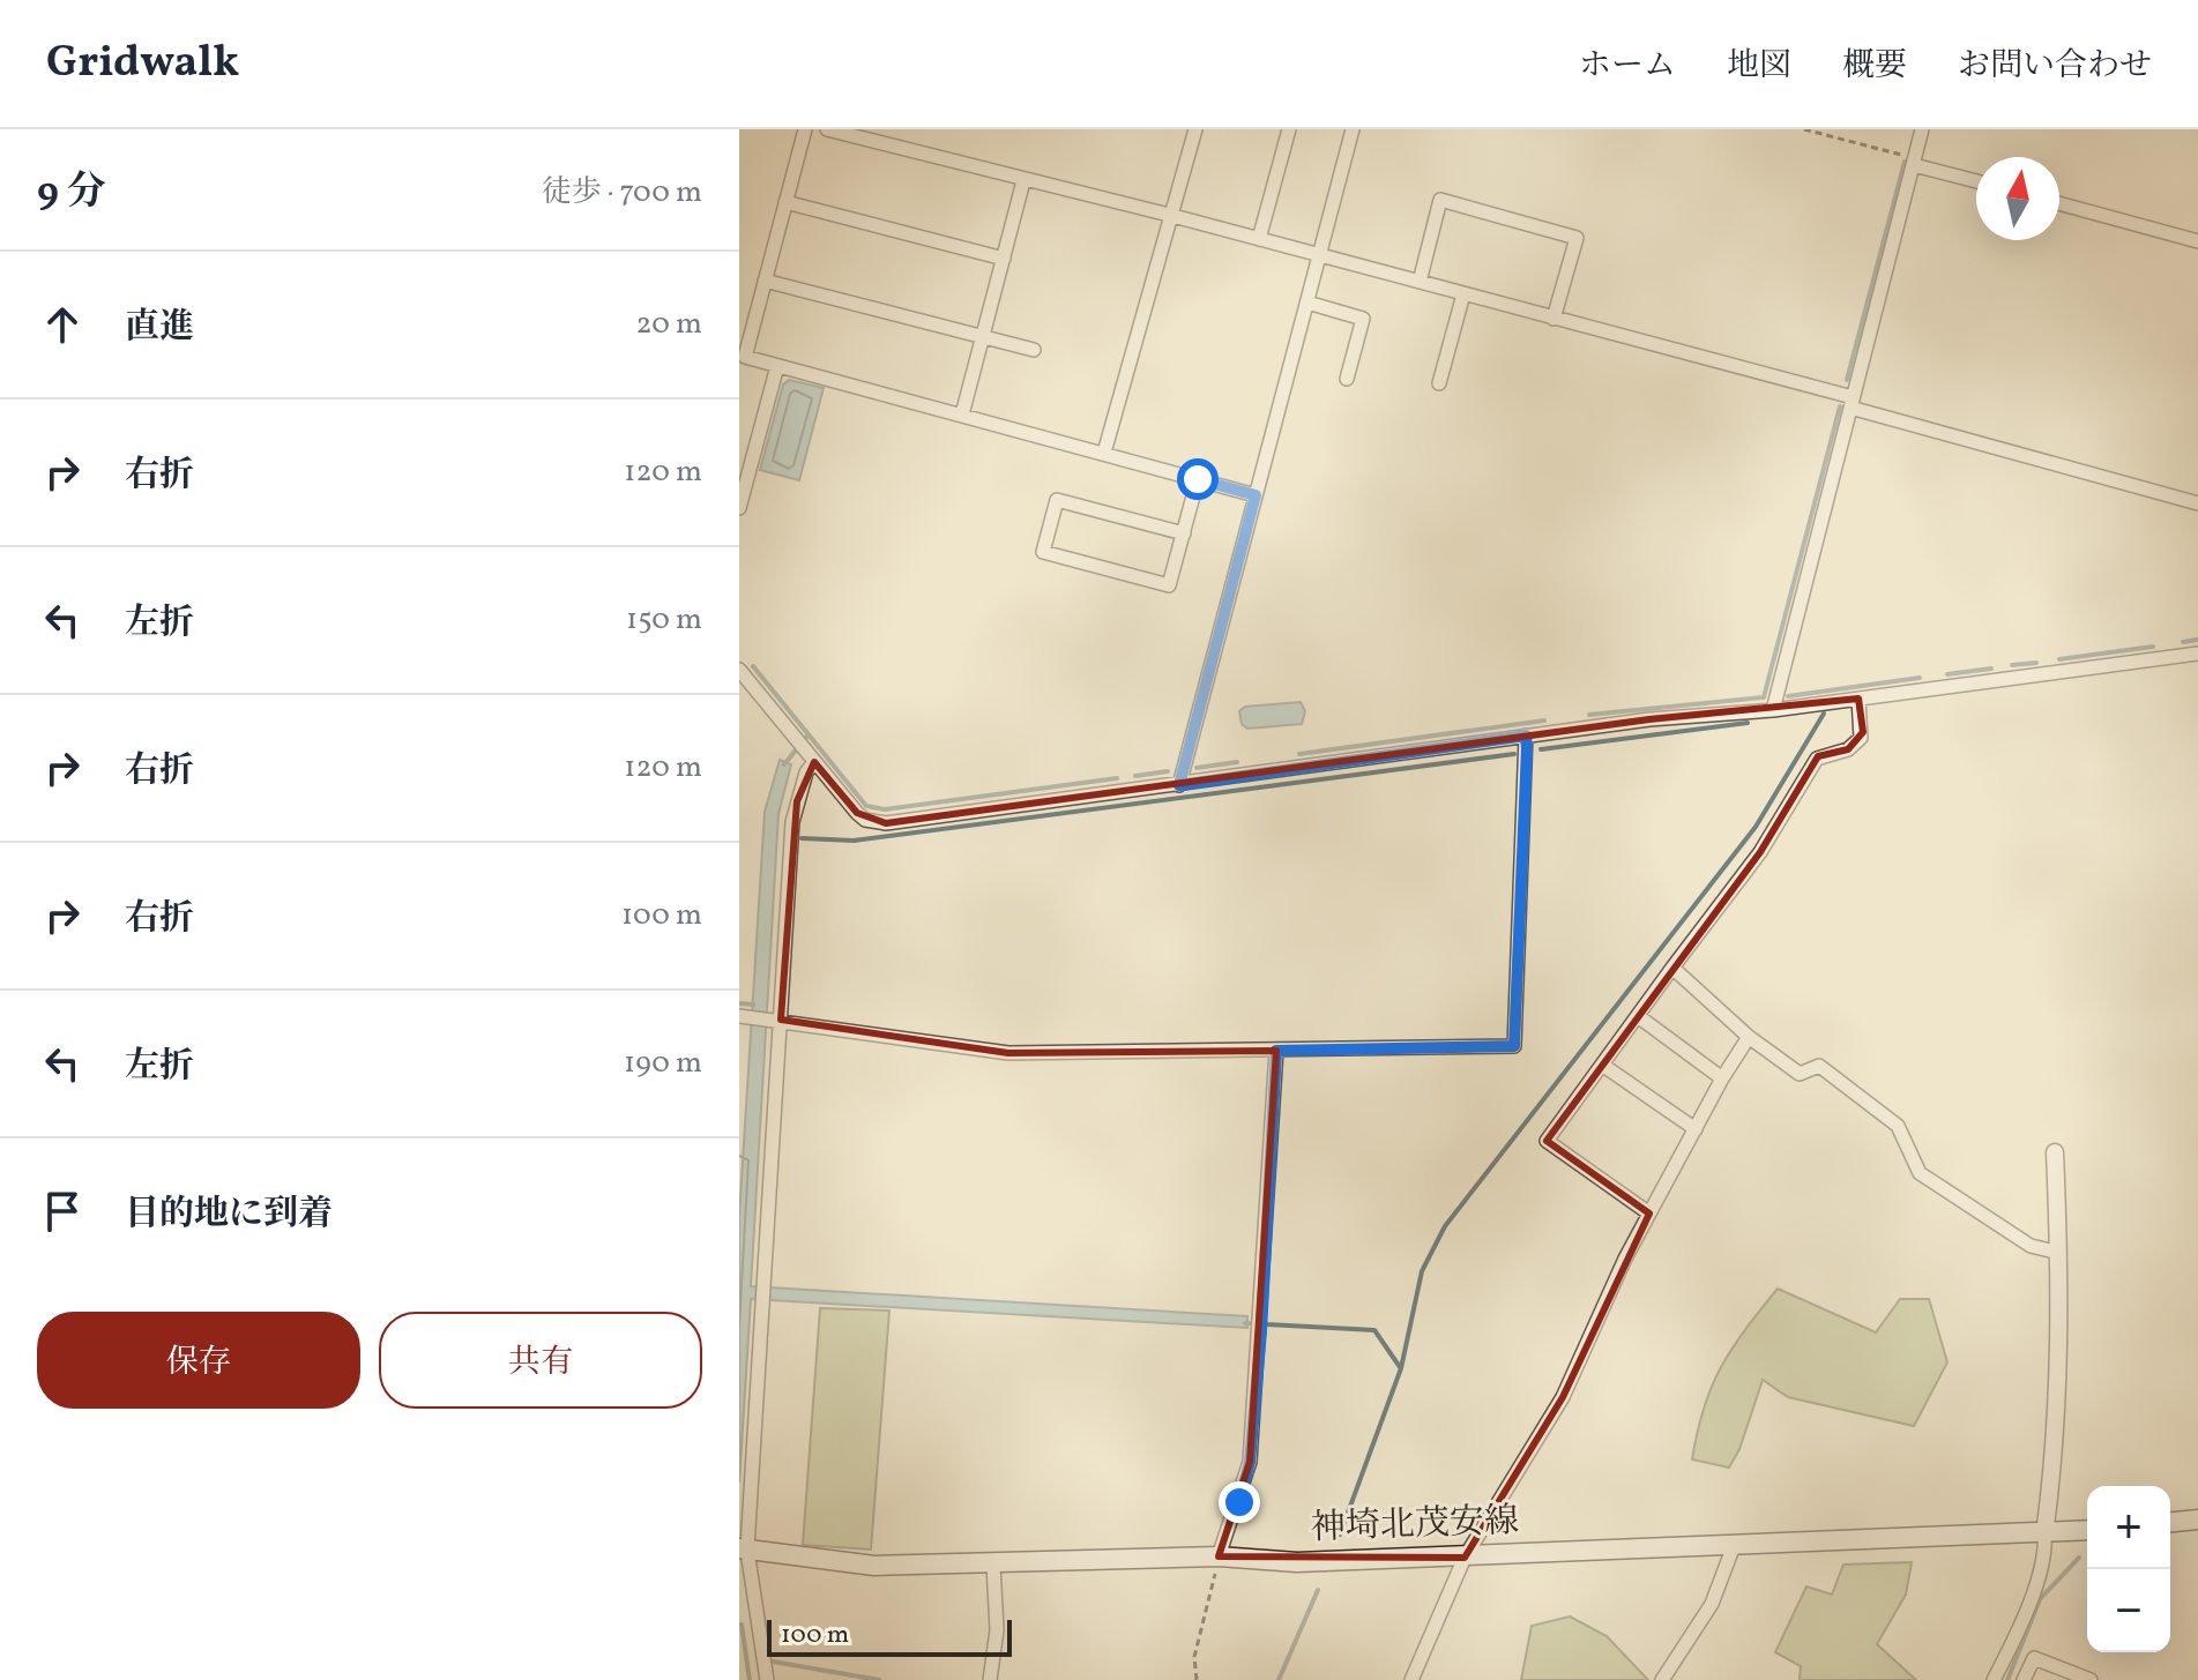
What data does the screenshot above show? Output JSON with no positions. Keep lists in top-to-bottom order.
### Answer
{
  "streets": {
    "main road": ["神埼北茂安線"]
  },
  "scale_bar": "100 m",
  "north": "top",
  "page": {
    "header": "Gridwalk",
    "nav": [
      "ホーム",
      "地図",
      "概要",
      "お問い合わせ"
    ],
    "heading": ["9 分", "徒歩 · 700 m"],
    "list": [
      ["直進", "20 m"],
      ["右折", "120 m"],
      ["左折", "150 m"],
      ["右折", "120 m"],
      ["右折", "100 m"],
      ["左折", "190 m"],
      "目的地に到着"
    ],
    "buttons": ["保存", "共有"],
    "map_buttons": ["+", "−"],
    "scale": "100 m"
  }
}
